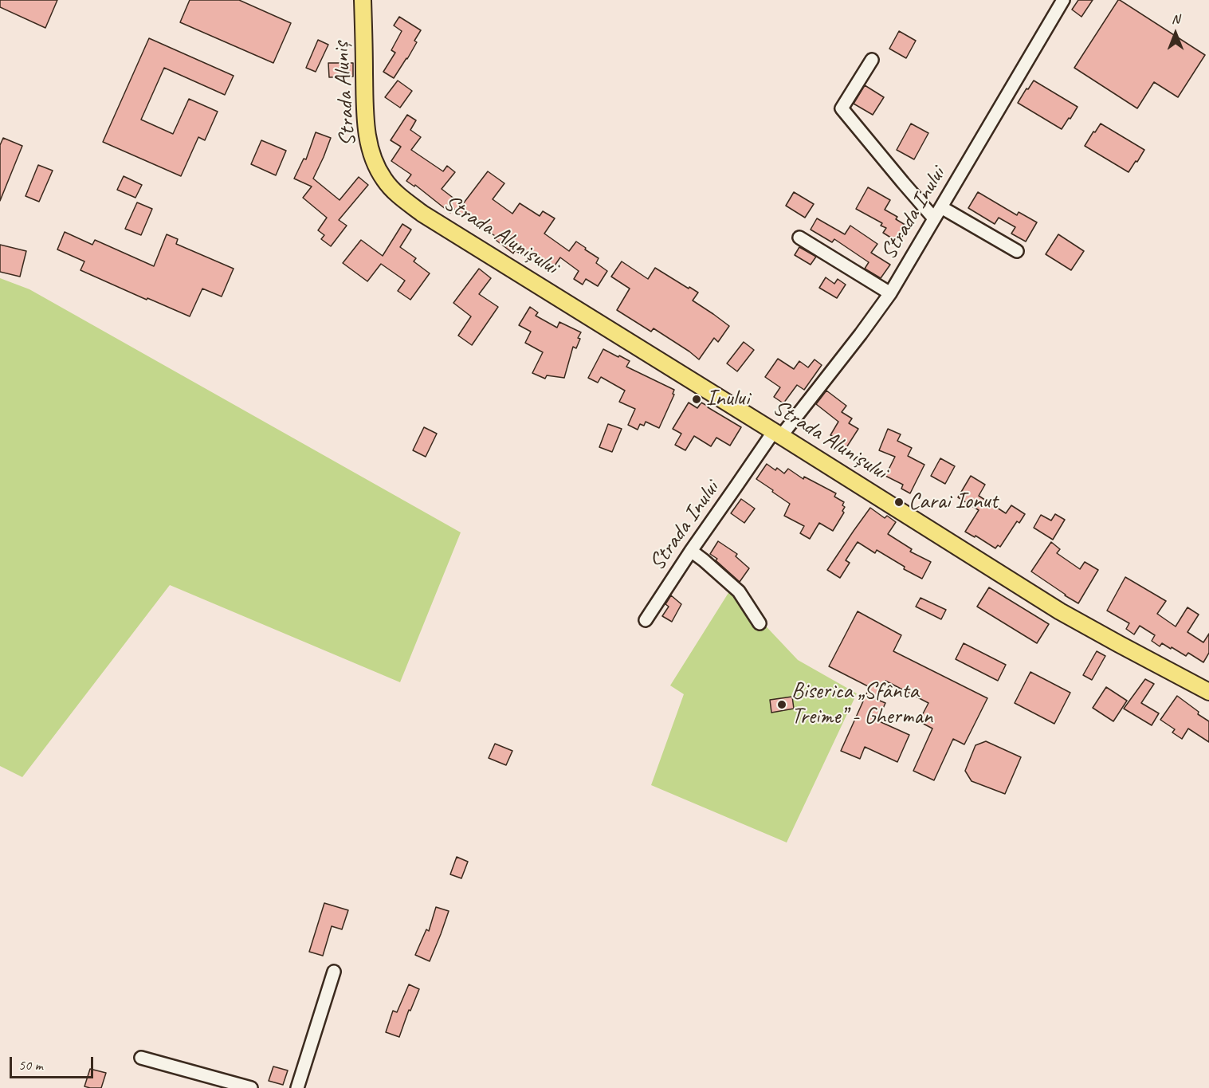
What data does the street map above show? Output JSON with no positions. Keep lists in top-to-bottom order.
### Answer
{
  "streets": {
    "main road": ["Strada Aluniș", "Strada Alunișului"],
    "street": ["Strada Inului"]
  },
  "crossings": [
    ["Strada Aluniș", "Strada Alunișului"],
    ["Strada Inului", "Strada Alunișului"]
  ],
  "places": ["Inului", "Carai Ionut", "Biserica „Sfânta Treime” - Gherman"],
  "scale_bar": "50 m",
  "north": "top"
}
